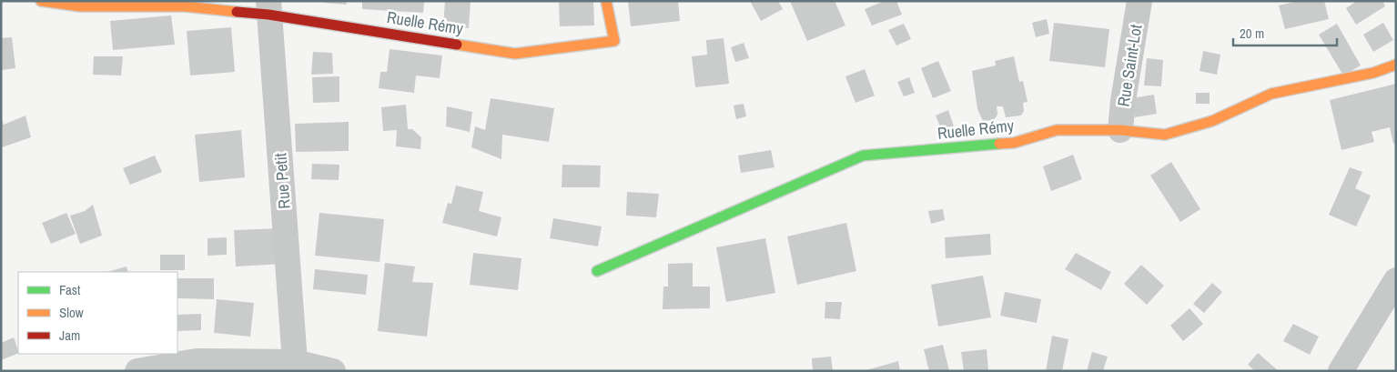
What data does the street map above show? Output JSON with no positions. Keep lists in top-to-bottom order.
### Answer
{
  "streets": {
    "street": ["Ruelle Rémy", "Rue Saint-Lot", "Rue Petit"]
  },
  "crossings": [
    ["Ruelle Rémy", "Rue Saint-Lot"],
    ["Ruelle Rémy", "Rue Petit"]
  ],
  "legend": ["Fast", "Slow", "Jam"],
  "scale_bar": "20 m"
}
